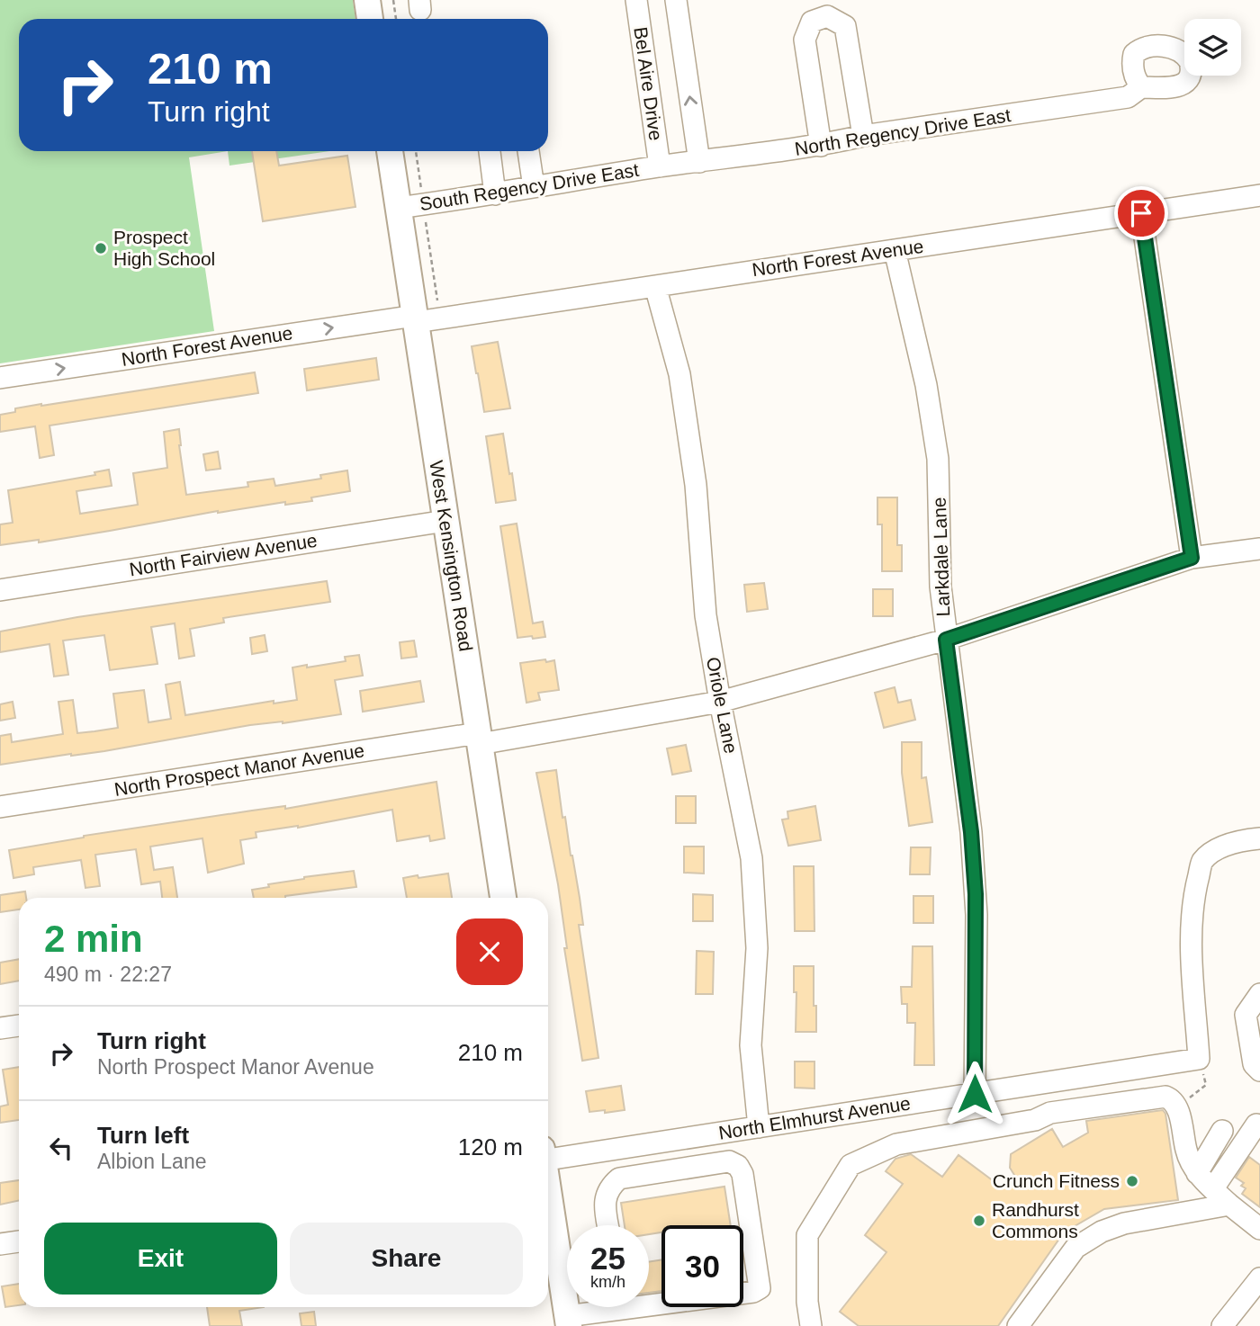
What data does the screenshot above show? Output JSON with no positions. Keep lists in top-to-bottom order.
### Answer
{
  "streets": {
    "main road": ["West Kensington Road"],
    "street": [
      "Bel Aire Drive",
      "North Regency Drive East",
      "South Regency Drive East",
      "North Forest Avenue",
      "North Fairview Avenue",
      "Larkdale Lane",
      "Oriole Lane",
      "North Prospect Manor Avenue",
      "North Elmhurst Avenue"
    ]
  },
  "crossings": [
    ["Bel Aire Drive", "North Regency Drive East"],
    ["Bel Aire Drive", "South Regency Drive East"],
    ["North Regency Drive East", "South Regency Drive East"],
    ["South Regency Drive East", "West Kensington Road"],
    ["North Forest Avenue", "West Kensington Road"],
    ["North Forest Avenue", "Larkdale Lane"],
    ["North Forest Avenue", "Oriole Lane"],
    ["North Fairview Avenue", "West Kensington Road"],
    ["West Kensington Road", "North Prospect Manor Avenue"],
    ["Larkdale Lane", "North Prospect Manor Avenue"],
    ["Larkdale Lane", "North Elmhurst Avenue"],
    ["Oriole Lane", "North Prospect Manor Avenue"],
    ["Oriole Lane", "North Elmhurst Avenue"]
  ],
  "places": ["Prospect High School", "Crunch Fitness", "Randhurst Commons"],
  "page": {
    "turn": ["210 m", "Turn right"],
    "heading": ["2 min", "490 m · 22:27"],
    "list": [
      {
        "name": "Turn right",
        "note": "North Prospect Manor Avenue",
        "value": "210 m"
      },
      {
        "name": "Turn left",
        "note": "Albion Lane",
        "value": "120 m"
      }
    ],
    "buttons": ["Exit", "Share"],
    "speed": "25 km/h",
    "limit": "30"
  }
}
